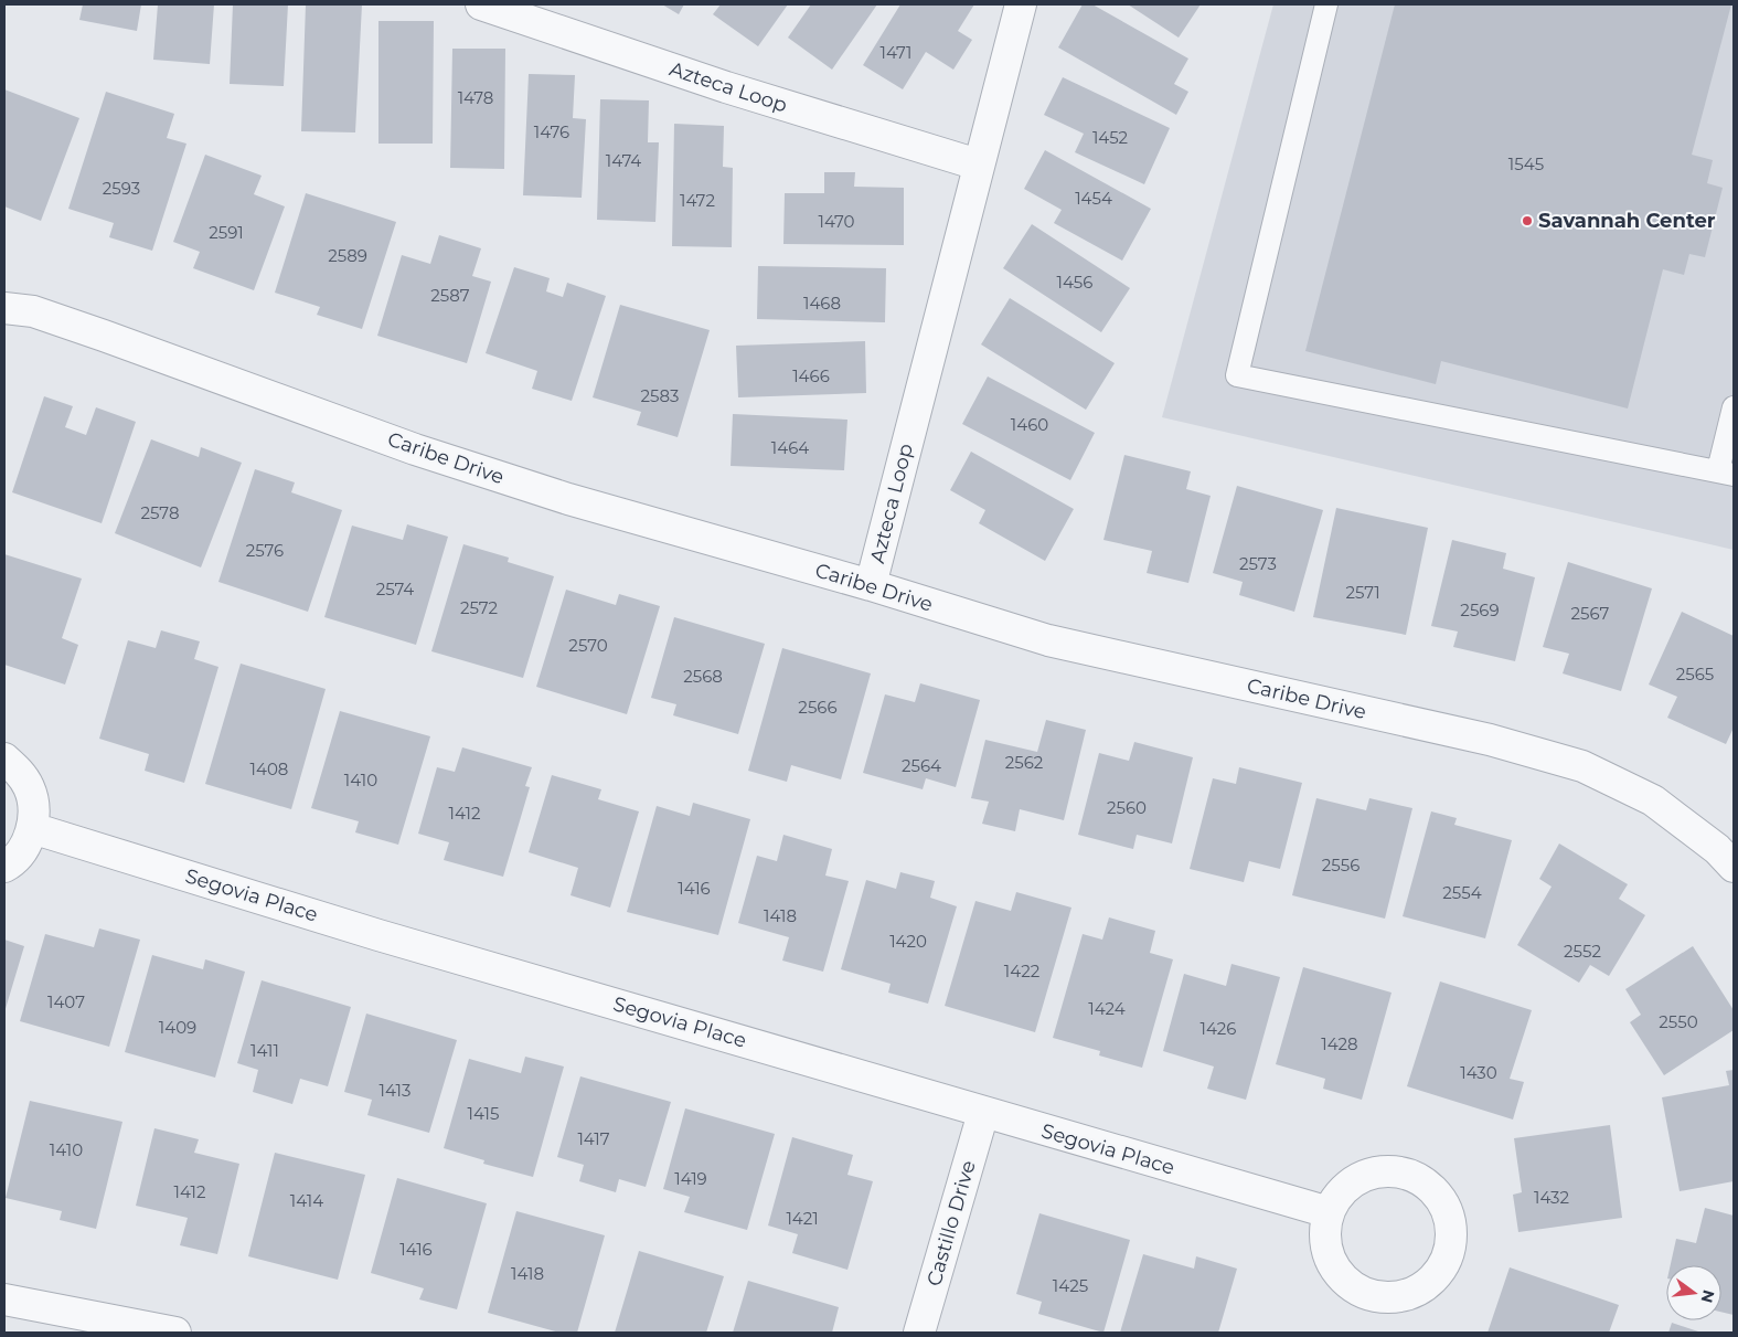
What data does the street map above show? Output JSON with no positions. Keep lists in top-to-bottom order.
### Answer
{
  "streets": {
    "street": [
      "Azteca Loop",
      "Caribe Drive",
      "Segovia Place",
      "Castillo Drive"
    ]
  },
  "crossings": [
    ["Azteca Loop", "Caribe Drive"],
    ["Segovia Place", "Castillo Drive"]
  ],
  "places": ["Savannah Center"],
  "house_numbers": [
    "1471",
    "1478",
    "1476",
    "1452",
    "1474",
    "1545",
    "2593",
    "1454",
    "1472",
    "1470",
    "2591",
    "2589",
    "1456",
    "2587",
    "1468",
    "1466",
    "2583",
    "1460",
    "1464",
    "2578",
    "2576",
    "2573",
    "2574",
    "2571",
    "2572",
    "2569",
    "2567",
    "2570",
    "2565",
    "2568",
    "2566",
    "2562",
    "2564",
    "1408",
    "1410",
    "2560",
    "1412",
    "2556",
    "1416",
    "2554",
    "1418",
    "1420",
    "2552",
    "1422",
    "1407",
    "1424",
    "2550",
    "1409",
    "1426",
    "1428",
    "1411",
    "1430",
    "1413",
    "1415",
    "1417",
    "1410",
    "1419",
    "1412",
    "1432",
    "1414",
    "1421",
    "1416",
    "1418",
    "1425"
  ],
  "north": "right"
}
